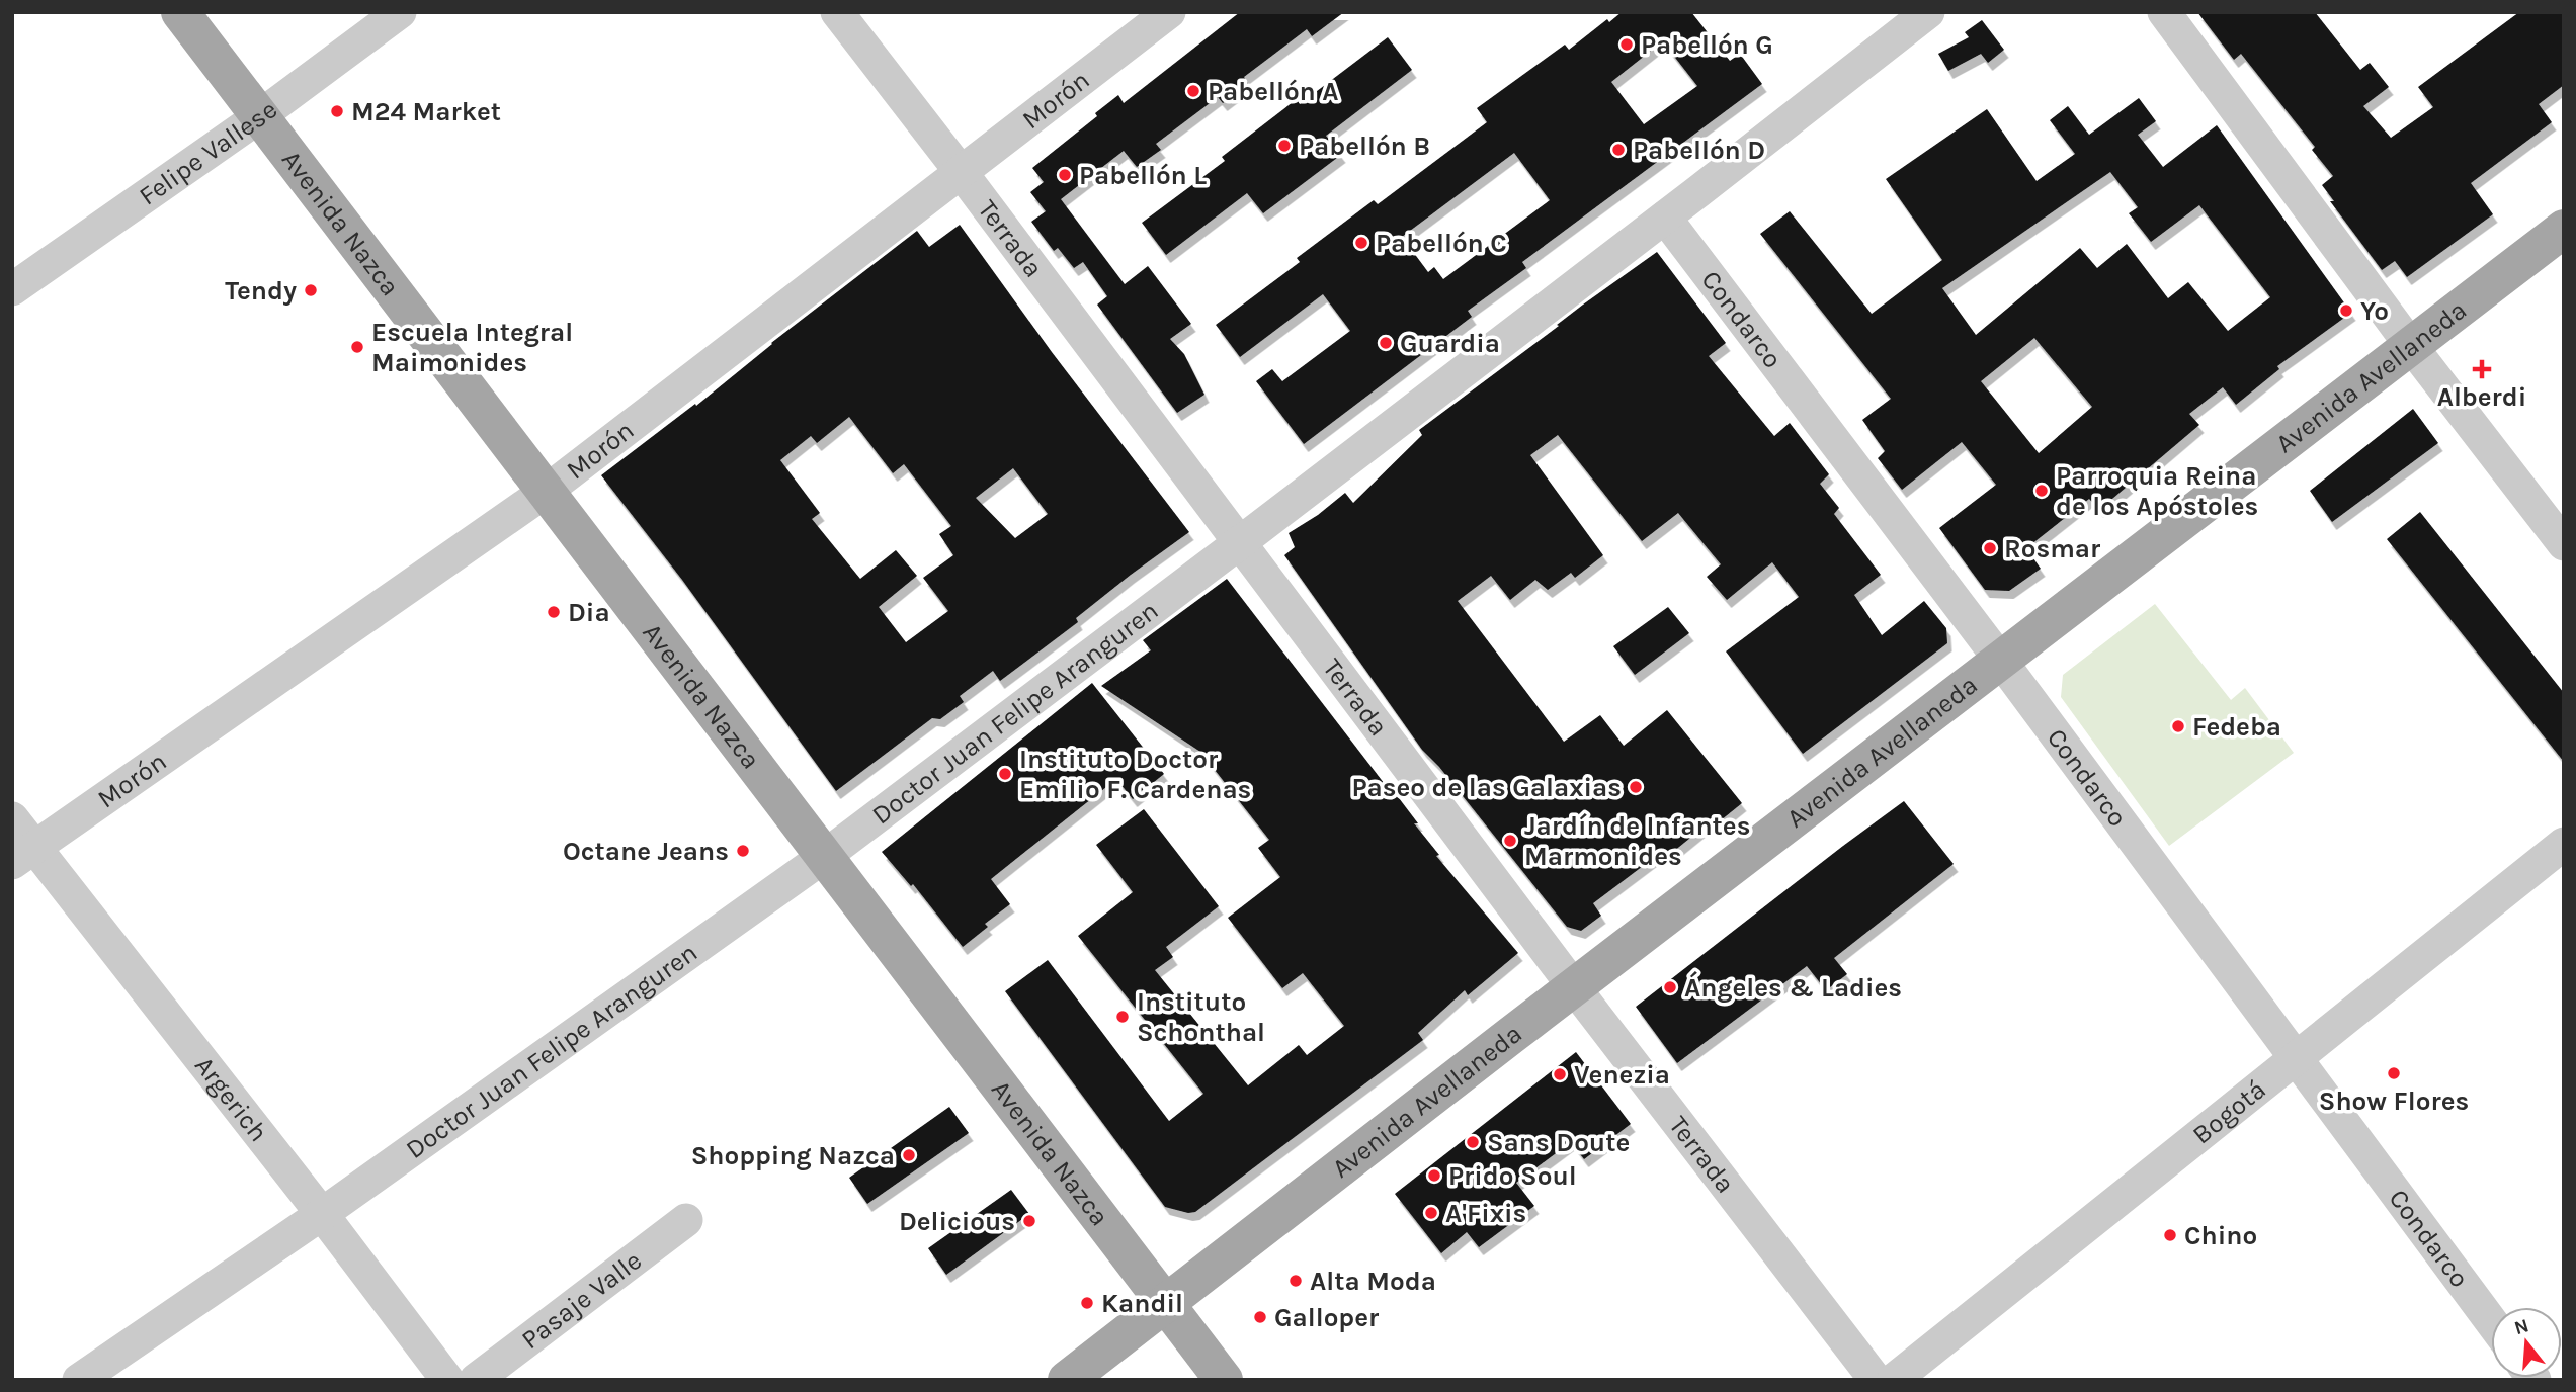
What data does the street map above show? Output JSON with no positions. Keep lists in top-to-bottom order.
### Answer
{
  "streets": {
    "main road": ["Avenida Nazca", "Avenida Avellaneda"],
    "street": [
      "Morón",
      "Felipe Vallese",
      "Terrada",
      "Condarco",
      "Doctor Juan Felipe Aranguren",
      "Argerich",
      "Bogotá",
      "Pasaje Valle"
    ]
  },
  "crossings": [
    ["Morón", "Avenida Nazca"],
    ["Morón", "Terrada"],
    ["Morón", "Argerich"],
    ["Felipe Vallese", "Avenida Nazca"],
    ["Avenida Nazca", "Avenida Avellaneda"],
    ["Avenida Nazca", "Doctor Juan Felipe Aranguren"],
    ["Terrada", "Avenida Avellaneda"],
    ["Terrada", "Doctor Juan Felipe Aranguren"],
    ["Condarco", "Avenida Avellaneda"],
    ["Condarco", "Doctor Juan Felipe Aranguren"],
    ["Condarco", "Bogotá"],
    ["Doctor Juan Felipe Aranguren", "Argerich"]
  ],
  "places": {
    "other": [
      "Pabellón G",
      "Pabellón A",
      "M24 Market",
      "Pabellón B",
      "Pabellón D",
      "Pabellón L",
      "Pabellón C",
      "Tendy",
      "Yo",
      "Guardia",
      "Escuela Integral Maimonides",
      "Parroquia Reina de los Apóstoles",
      "Rosmar",
      "Dia",
      "Fedeba",
      "Instituto Doctor Emilio F. Cardenas",
      "Paseo de las Galaxias",
      "Jardín de Infantes Marmonides",
      "Octane Jeans",
      "Ángeles & Ladies",
      "Instituto Schonthal",
      "Show Flores",
      "Venezia",
      "Sans Doute",
      "Shopping Nazca",
      "Prido Soul",
      "A'Fixis",
      "Delicious",
      "Chino",
      "Alta Moda",
      "Kandil",
      "Galloper"
    ],
    "health": ["Alberdi"]
  },
  "north": "top"
}
